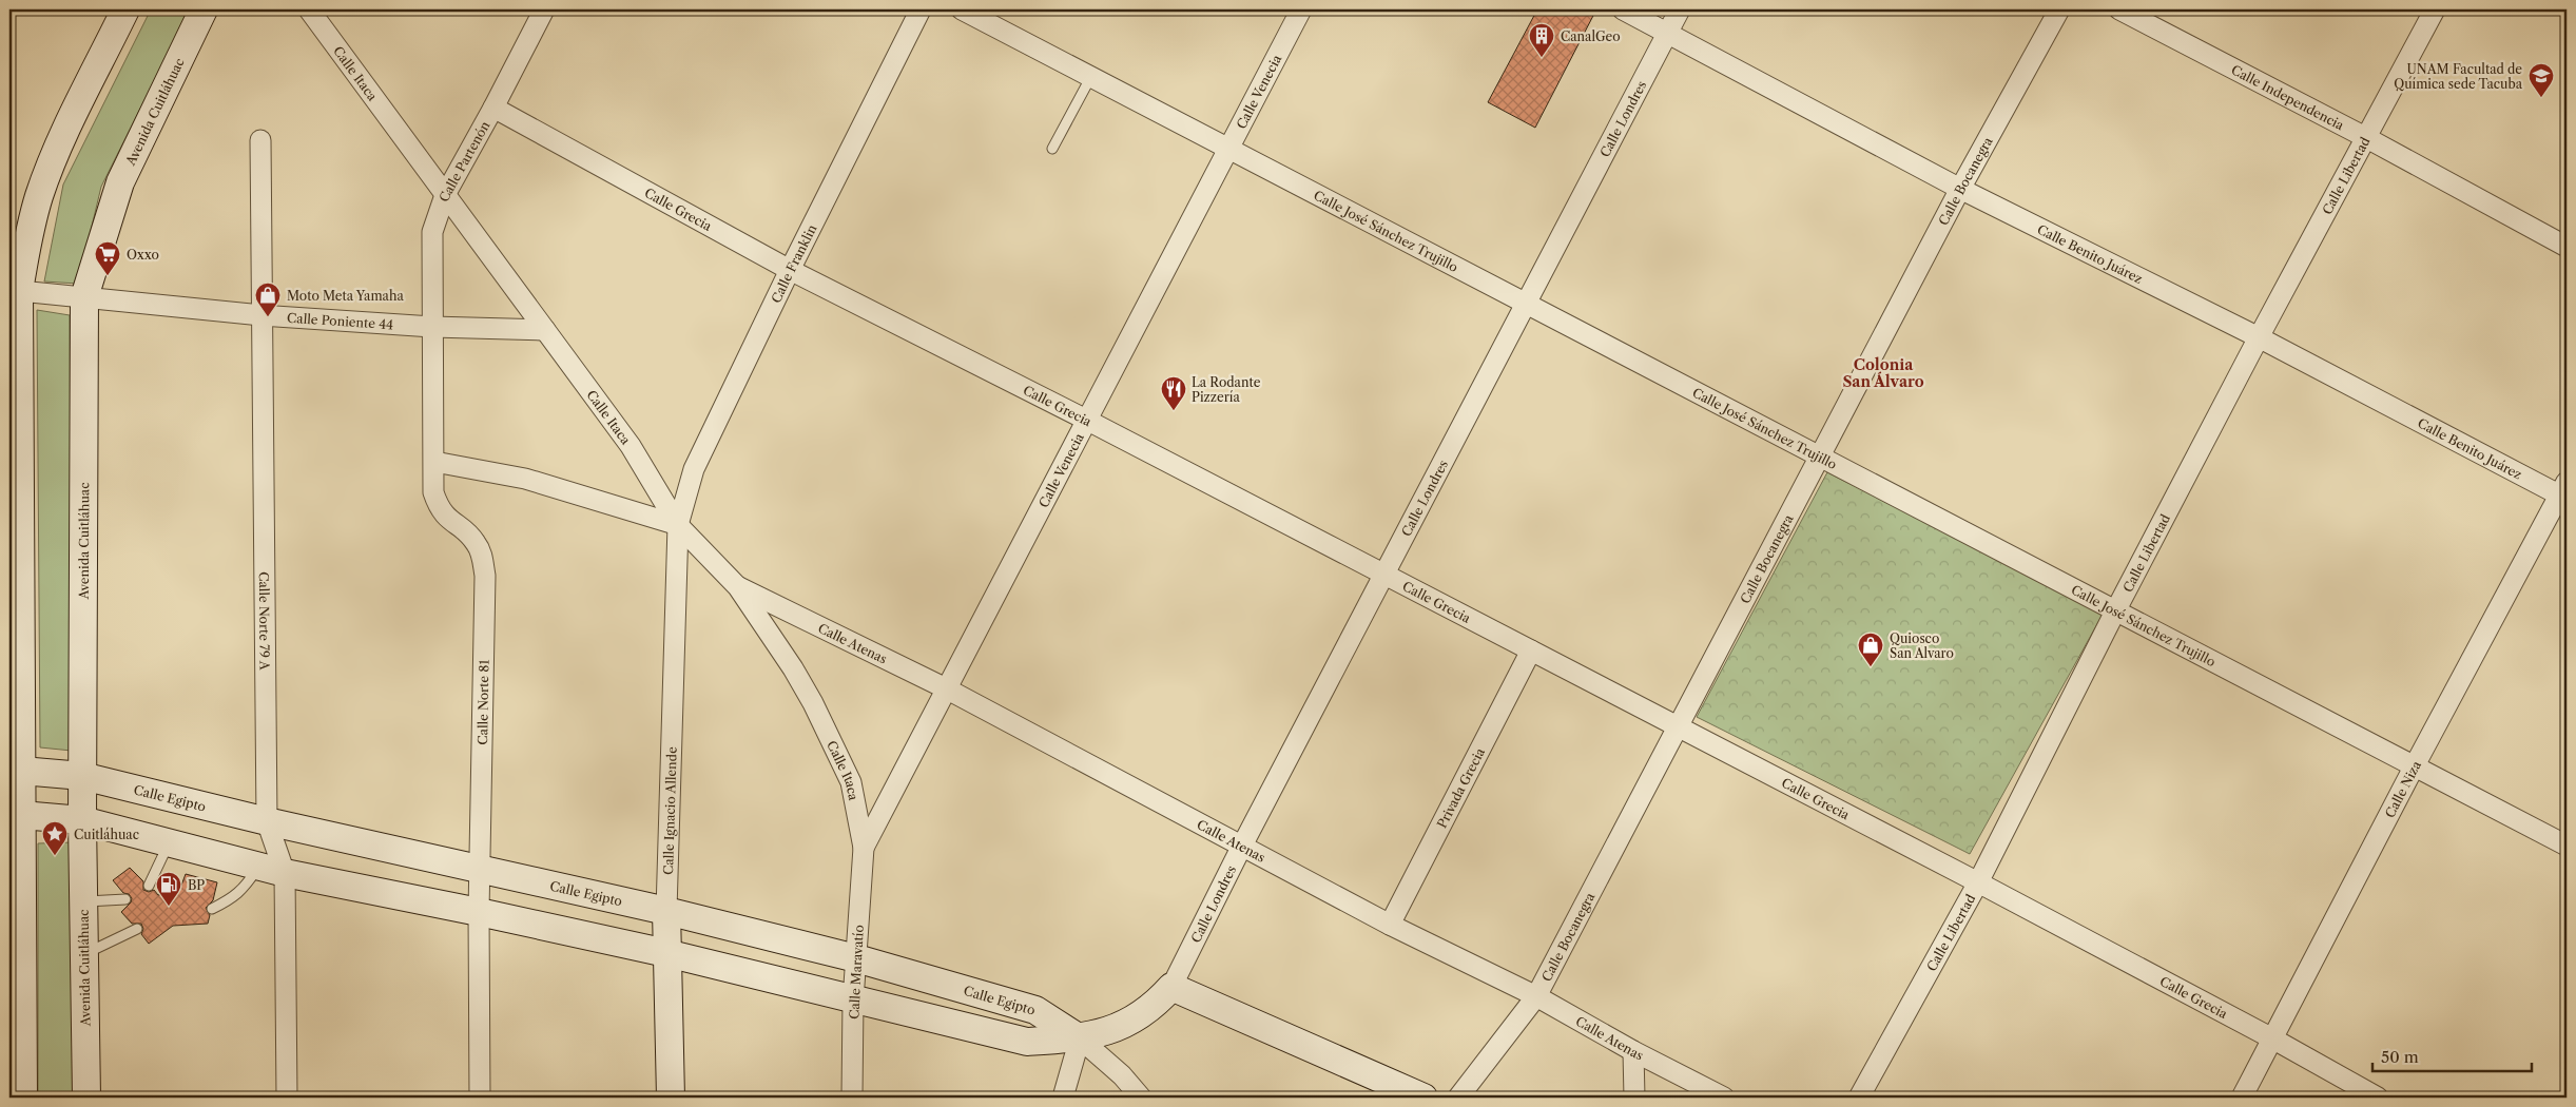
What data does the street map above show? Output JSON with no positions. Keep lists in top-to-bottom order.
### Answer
{
  "streets": {
    "street": [
      "Calle Itaca",
      "Calle Venecia",
      "Calle Independencia",
      "Avenida Cuitláhuac",
      "Calle Londres",
      "Calle Partenón",
      "Calle Libertad",
      "Calle Bocanegra",
      "Calle Grecia",
      "Calle José Sánchez Trujillo",
      "Calle Benito Juárez",
      "Calle Franklin",
      "Calle Poniente 44",
      "Calle Norte 79 A",
      "Calle Atenas",
      "Calle Norte 81",
      "Privada Grecia",
      "Calle Niza",
      "Calle Egipto",
      "Calle Ignacio Allende",
      "Calle Maravatío"
    ]
  },
  "crossings": [
    ["Calle Itaca", "Calle Venecia"],
    ["Calle Itaca", "Calle Partenón"],
    ["Calle Itaca", "Calle Franklin"],
    ["Calle Itaca", "Calle Poniente 44"],
    ["Calle Itaca", "Calle Atenas"],
    ["Calle Itaca", "Calle Ignacio Allende"],
    ["Calle Itaca", "Calle Maravatío"],
    ["Calle Venecia", "Calle Grecia"],
    ["Calle Venecia", "Calle José Sánchez Trujillo"],
    ["Calle Venecia", "Calle Atenas"],
    ["Calle Venecia", "Calle Maravatío"],
    ["Calle Independencia", "Calle Libertad"],
    ["Avenida Cuitláhuac", "Calle Poniente 44"],
    ["Avenida Cuitláhuac", "Calle Egipto"],
    ["Calle Londres", "Calle Grecia"],
    ["Calle Londres", "Calle José Sánchez Trujillo"],
    ["Calle Londres", "Calle Benito Juárez"],
    ["Calle Londres", "Calle Atenas"],
    ["Calle Partenón", "Calle Grecia"],
    ["Calle Partenón", "Calle Poniente 44"],
    ["Calle Partenón", "Calle Norte 81"],
    ["Calle Libertad", "Calle Grecia"],
    ["Calle Libertad", "Calle José Sánchez Trujillo"],
    ["Calle Libertad", "Calle Benito Juárez"],
    ["Calle Bocanegra", "Calle Grecia"],
    ["Calle Bocanegra", "Calle José Sánchez Trujillo"],
    ["Calle Bocanegra", "Calle Benito Juárez"],
    ["Calle Bocanegra", "Calle Atenas"],
    ["Calle Grecia", "Calle Franklin"],
    ["Calle Grecia", "Privada Grecia"],
    ["Calle Grecia", "Calle Niza"],
    ["Calle José Sánchez Trujillo", "Calle Niza"],
    ["Calle Benito Juárez", "Calle Niza"],
    ["Calle Franklin", "Calle Ignacio Allende"],
    ["Calle Poniente 44", "Calle Norte 79 A"],
    ["Calle Poniente 44", "Calle Norte 81"],
    ["Calle Norte 79 A", "Calle Egipto"],
    ["Calle Atenas", "Privada Grecia"],
    ["Calle Norte 81", "Calle Egipto"],
    ["Calle Egipto", "Calle Ignacio Allende"],
    ["Calle Egipto", "Calle Maravatío"]
  ],
  "districts": ["Colonia San Álvaro"],
  "places": {
    "building": ["CanalGeo"],
    "school or university": ["UNAM Facultad de Química sede Tacuba"],
    "supermarket": ["Oxxo"],
    "shop": ["Moto Meta Yamaha", "Quiosco San Alvaro"],
    "restaurant": ["La Rodante Pizzería"],
    "place": ["Cuitláhuac"],
    "fuel station": ["BP"]
  },
  "scale_bar": "50 m"
}
